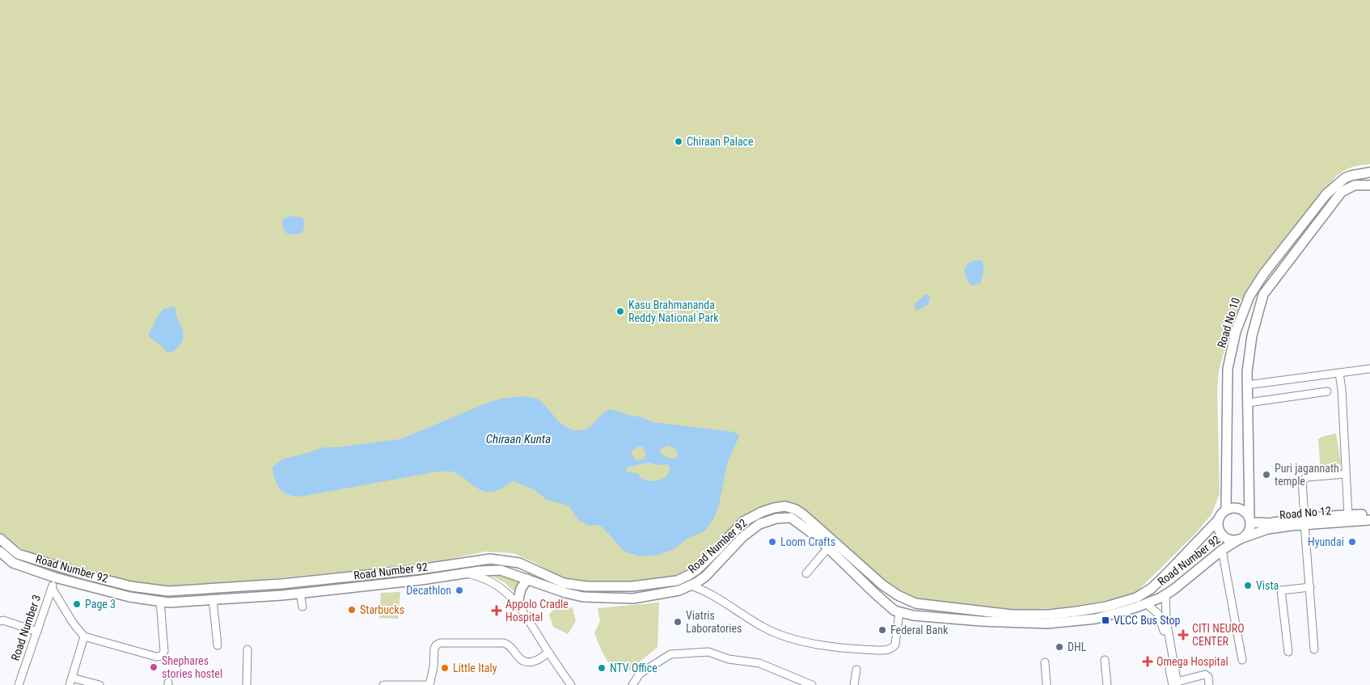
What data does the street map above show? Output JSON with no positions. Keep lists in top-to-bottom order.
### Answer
{
  "streets": {
    "main road": ["Road No 10", "Road No 12", "Road Number 92"],
    "street": ["Road Number 3"]
  },
  "crossings": [
    ["Road No 10", "Road No 12"],
    ["Road No 10", "Road Number 92"],
    ["Road No 12", "Road Number 92"],
    ["Road Number 92", "Road Number 3"]
  ],
  "water": ["Chiraan Kunta"],
  "places": {
    "other": [
      "Chiraan Palace",
      "Kasu Brahmananda Reddy National Park",
      "Puri jagannath temple",
      "Loom Crafts",
      "Hyundai",
      "Vista",
      "Decathlon",
      "Page 3",
      "Starbucks",
      "Viatris Laboratories",
      "Federal Bank",
      "DHL",
      "Shephares stories hostel",
      "Little Italy",
      "NTV Office"
    ],
    "health": ["Appolo Cradle Hospital", "CITI NEURO CENTER", "Omega Hospital"],
    "transit": ["VLCC Bus Stop"]
  }
}
